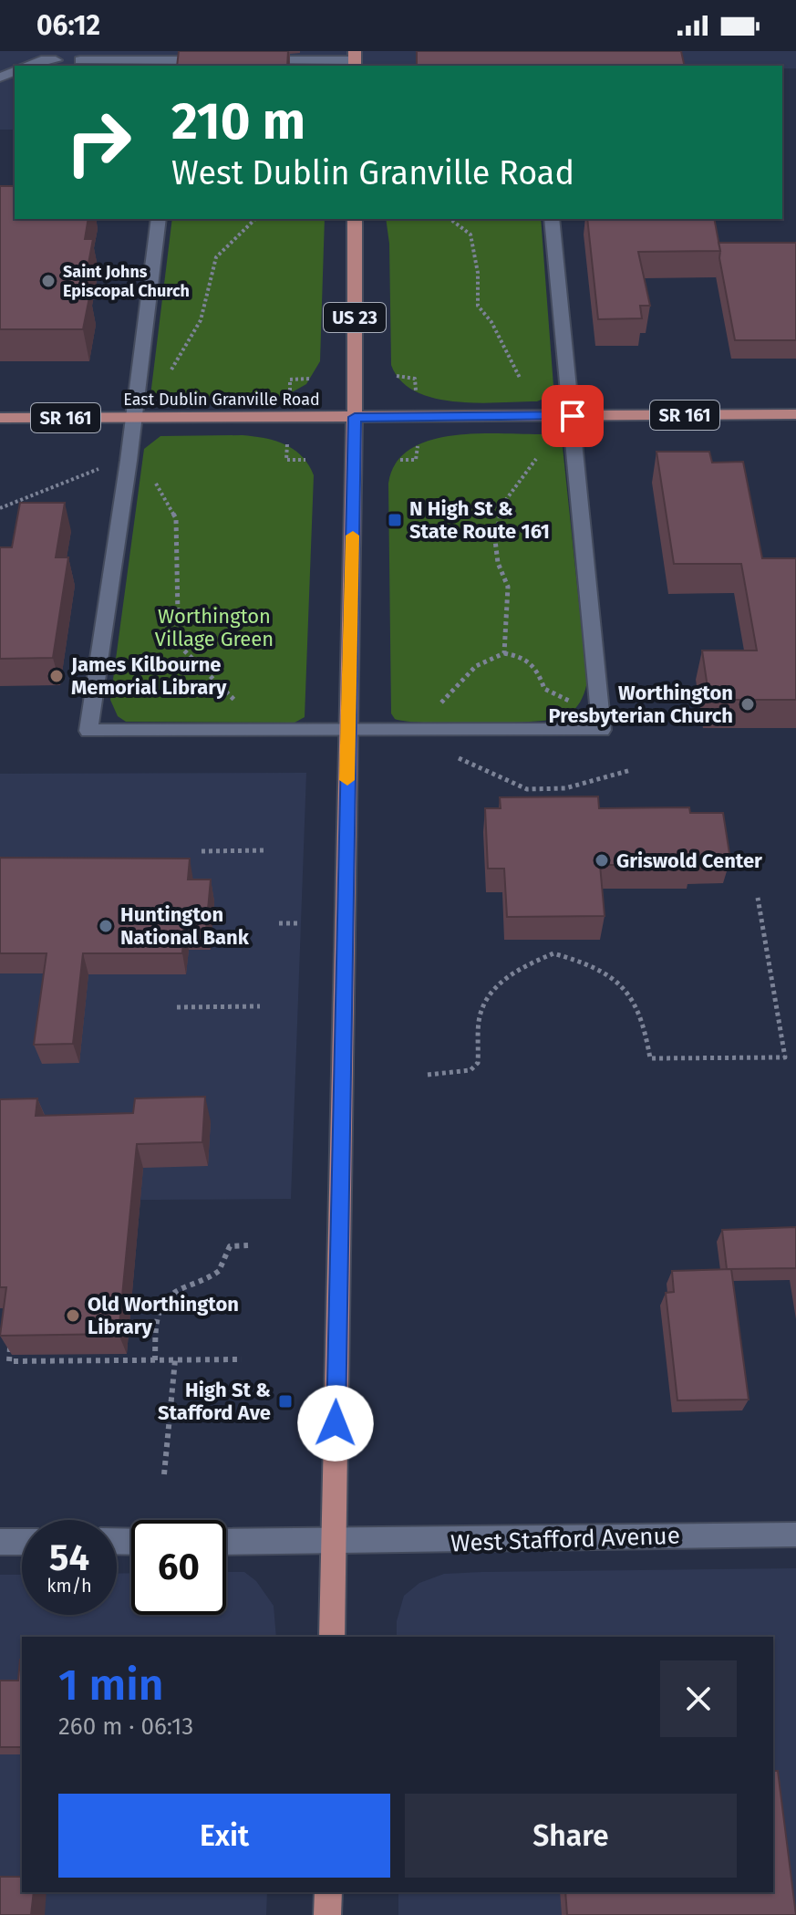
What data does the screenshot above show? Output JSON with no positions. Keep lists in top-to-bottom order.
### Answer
{
  "streets": {
    "main road": ["US 23", "East Dublin Granville Road", "SR 161"],
    "street": ["West Stafford Avenue"]
  },
  "crossings": [
    ["US 23", "East Dublin Granville Road"],
    ["US 23", "SR 161"],
    ["US 23", "West Stafford Avenue"],
    ["East Dublin Granville Road", "SR 161"]
  ],
  "parks": ["Worthington Village Green"],
  "places": {
    "other": [
      "Saint Johns Episcopal Church",
      "James Kilbourne Memorial Library",
      "Worthington Presbyterian Church",
      "Griswold Center",
      "Huntington National Bank",
      "Old Worthington Library"
    ],
    "transit": ["N High St & State Route 161", "High St & Stafford Ave"]
  },
  "page": {
    "status": "06:12",
    "turn": ["210 m", "West Dublin Granville Road"],
    "speed": "54 km/h",
    "limit": "60",
    "heading": ["1 min", "260 m · 06:13"],
    "buttons": ["Exit", "Share"]
  }
}
